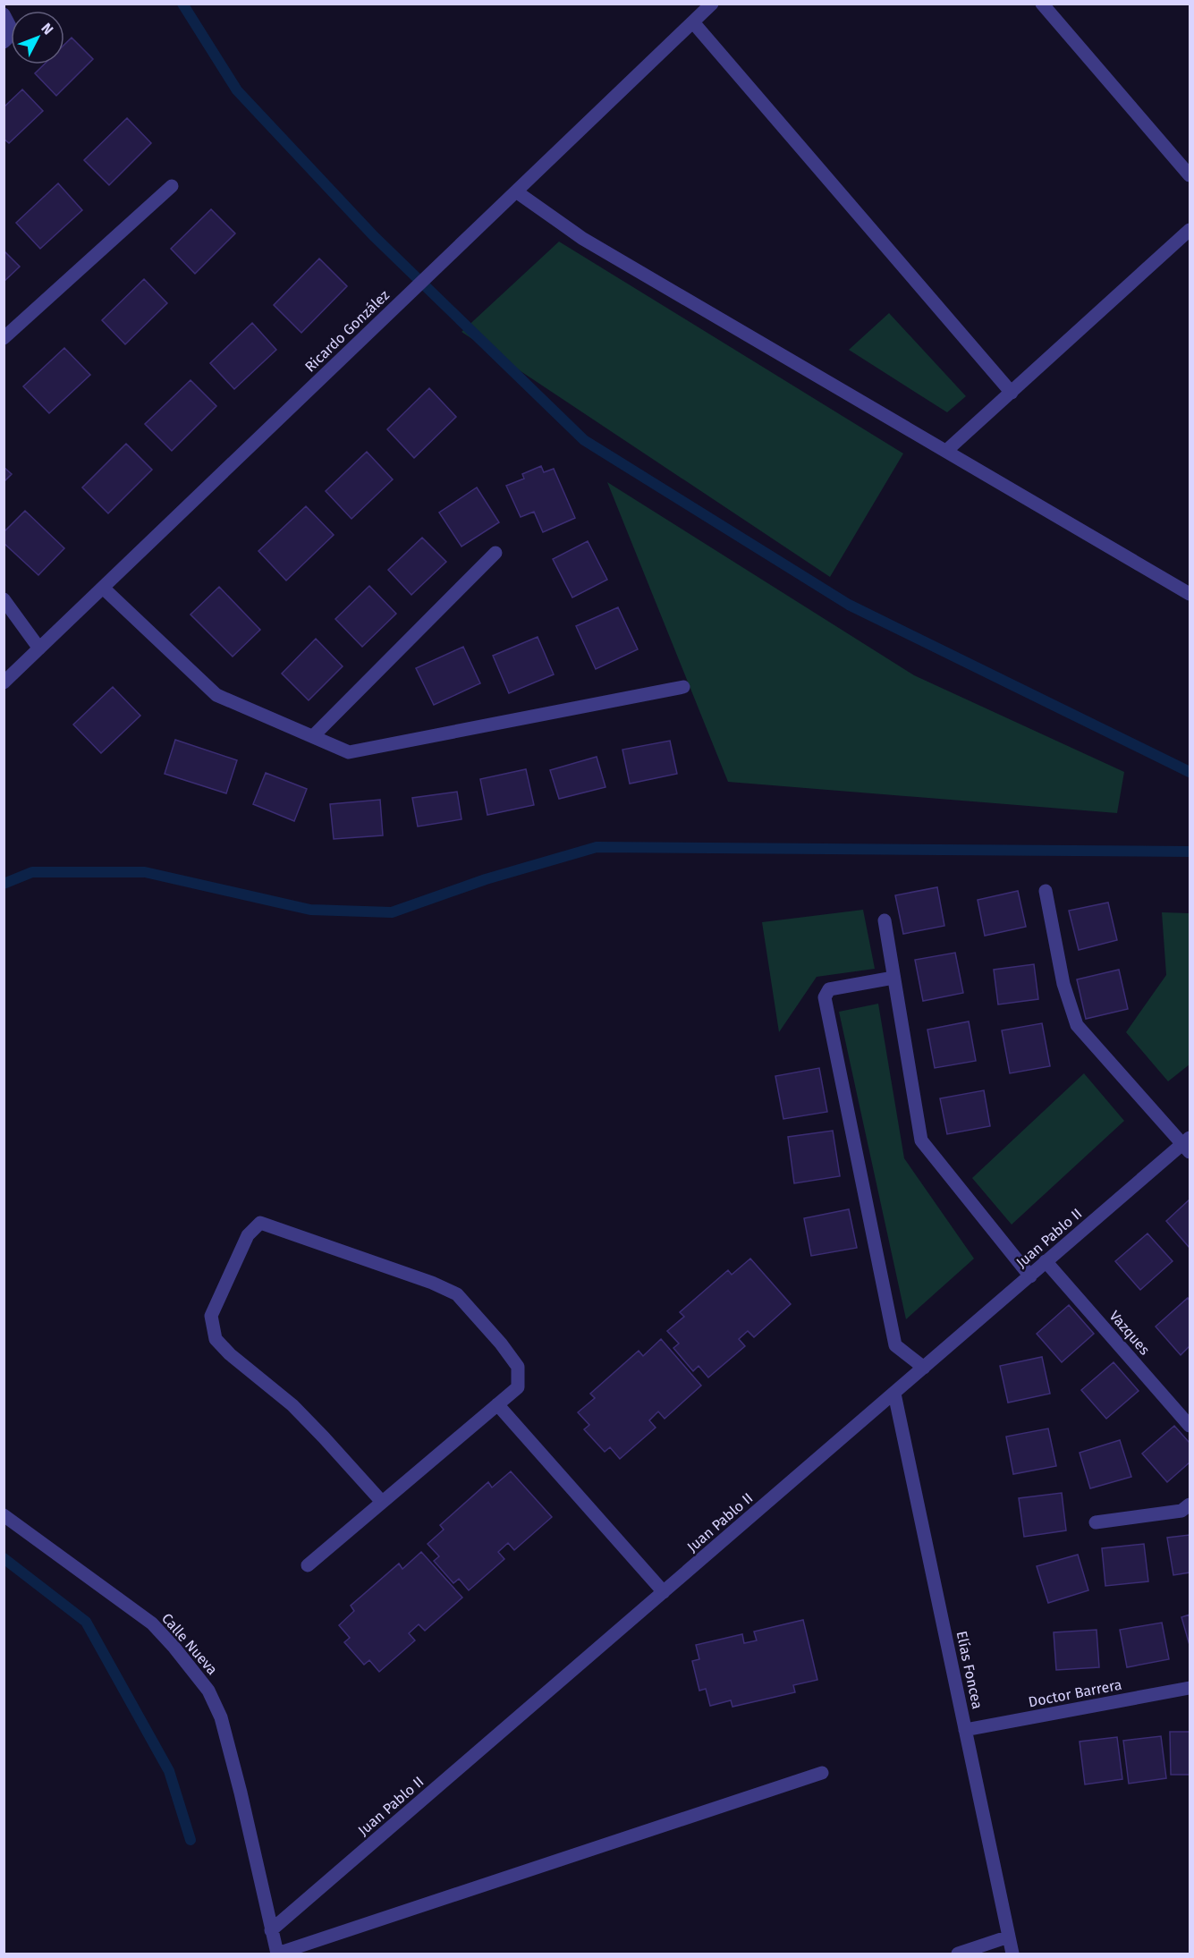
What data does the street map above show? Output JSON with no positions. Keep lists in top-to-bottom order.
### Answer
{
  "streets": {
    "street": [
      "Ricardo González",
      "Juan Pablo II",
      "Vazques",
      "Calle Nueva",
      "Elías Foncea",
      "Doctor Barrera"
    ]
  },
  "crossings": [
    ["Juan Pablo II", "Vazques"],
    ["Juan Pablo II", "Calle Nueva"],
    ["Juan Pablo II", "Elías Foncea"],
    ["Elías Foncea", "Doctor Barrera"]
  ],
  "north": "top right"
}
